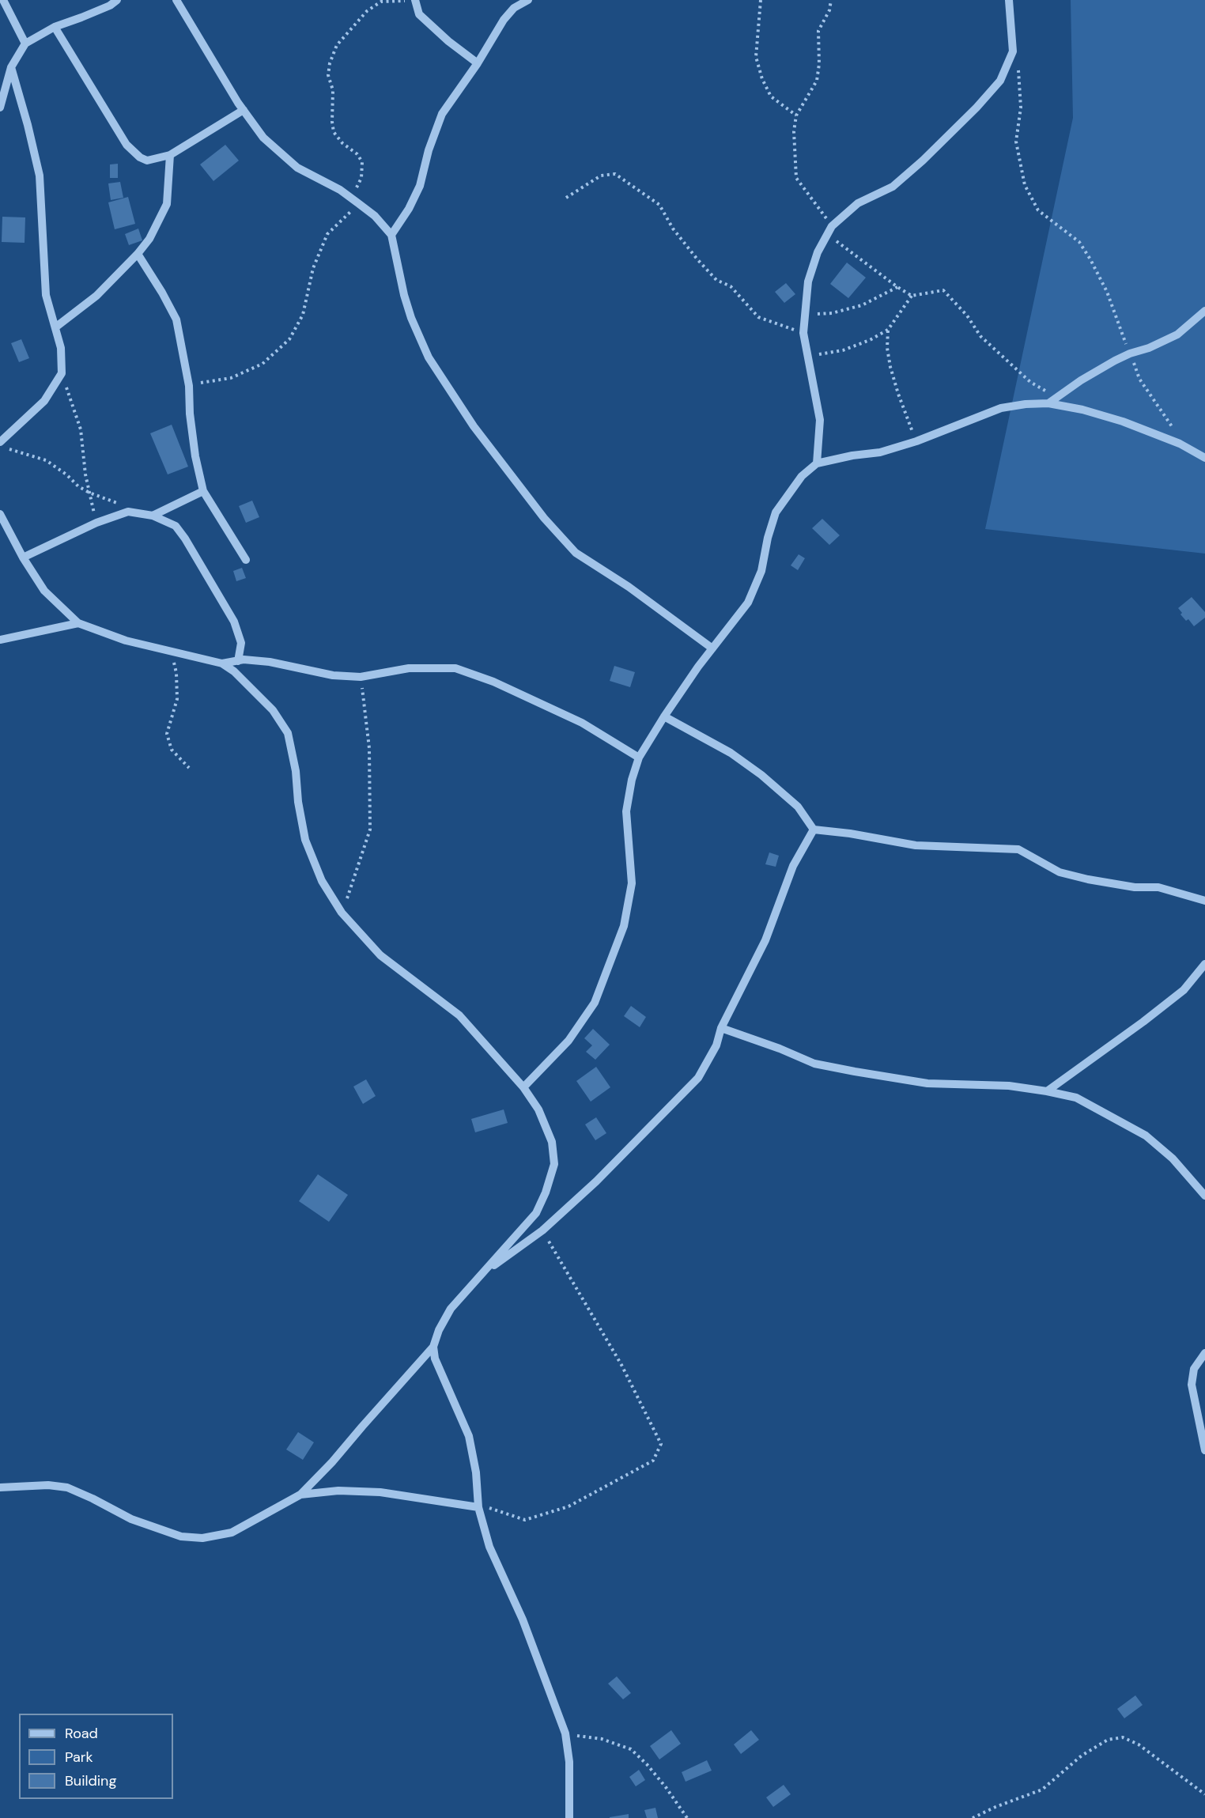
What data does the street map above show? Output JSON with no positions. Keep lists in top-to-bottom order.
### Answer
{
  "legend": ["Road", "Park", "Building"]
}
